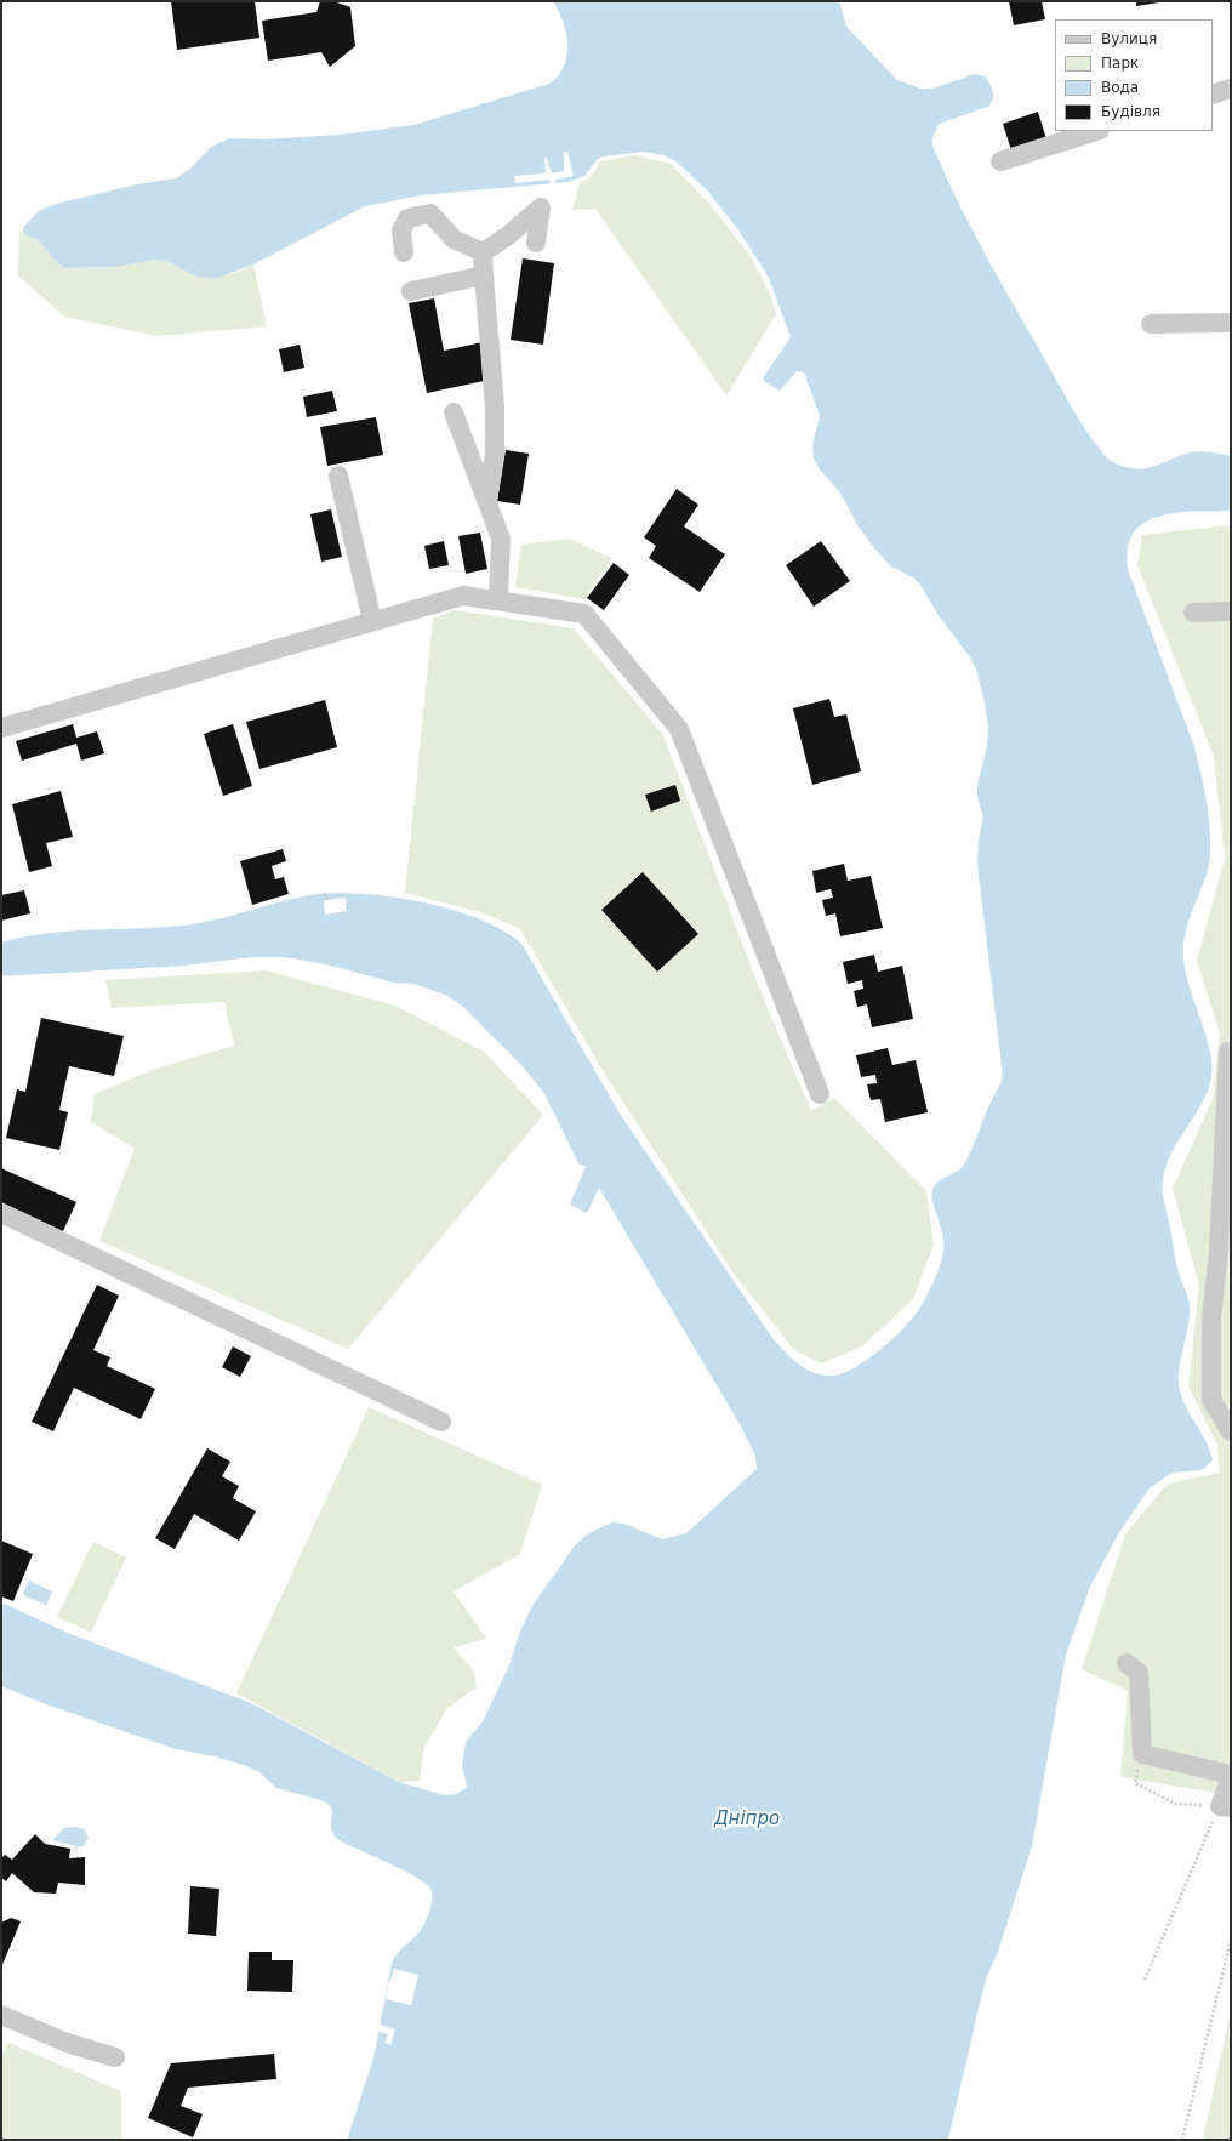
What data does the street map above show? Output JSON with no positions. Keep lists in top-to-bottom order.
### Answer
{
  "water": ["Дніпро"],
  "legend": [
    "Вулиця",
    "Парк",
    "Вода",
    "Будівля"
  ]
}
